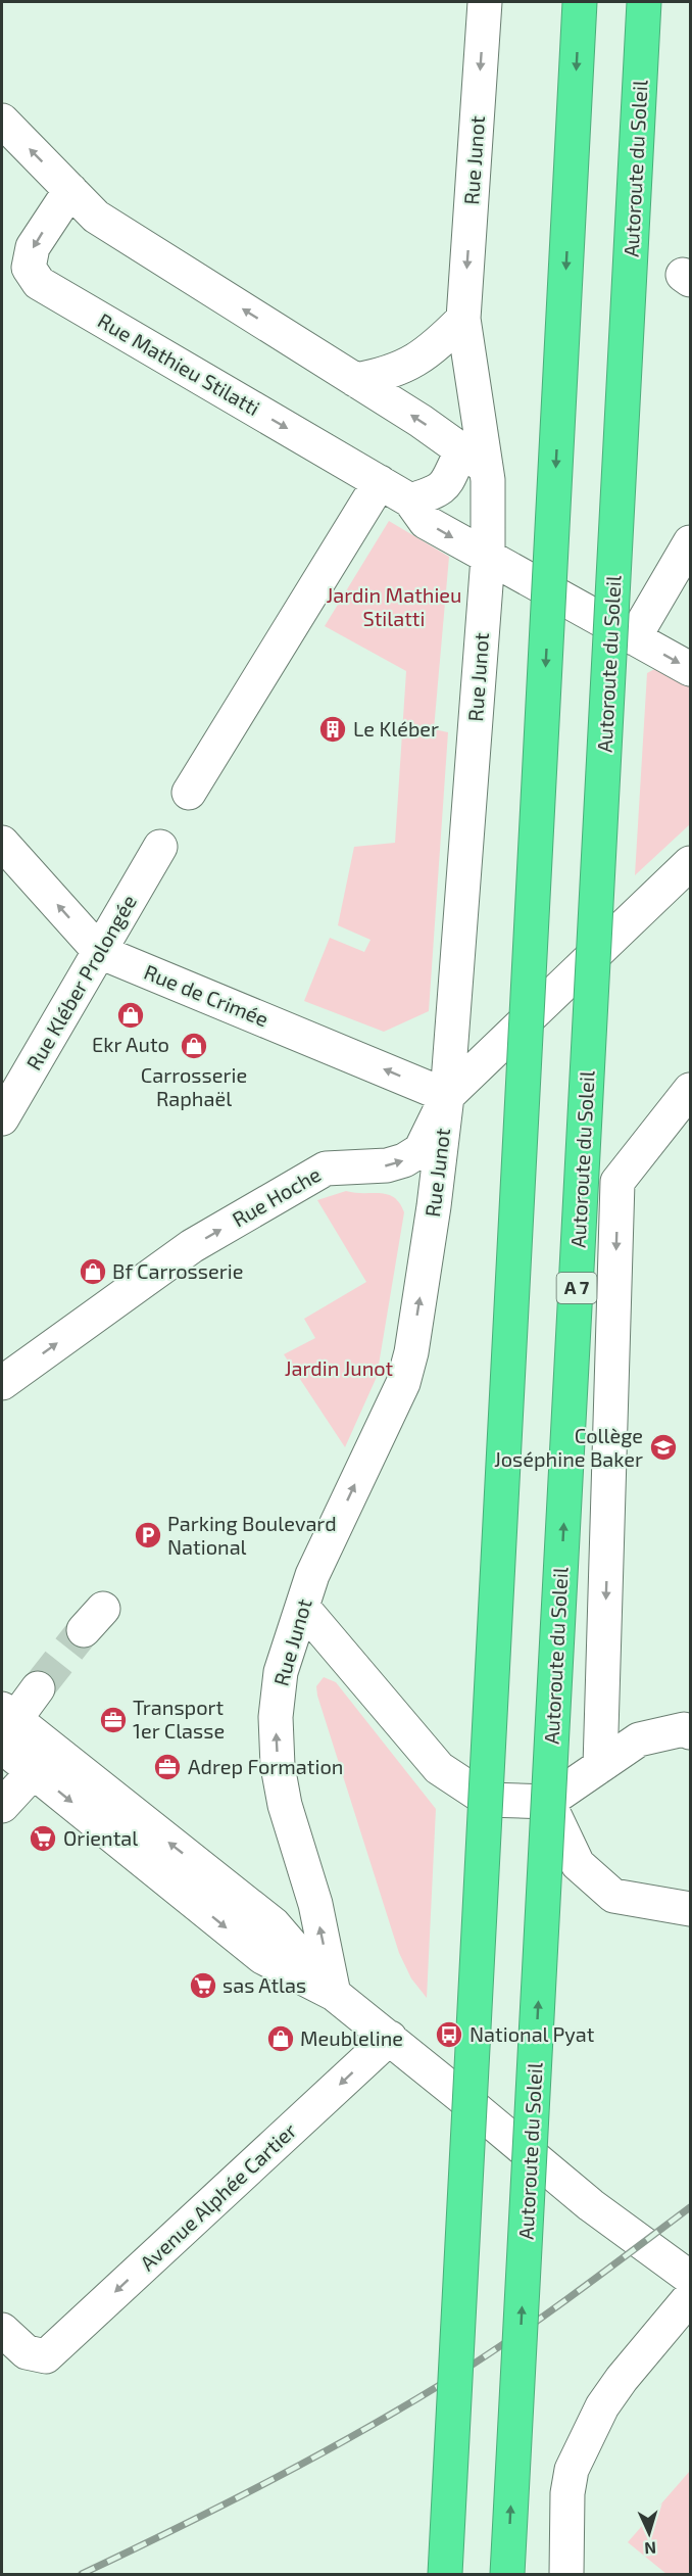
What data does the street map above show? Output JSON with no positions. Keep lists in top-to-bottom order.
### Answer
{
  "streets": {
    "highway": ["Autoroute du Soleil", "A 7"],
    "street": [
      "Rue Junot",
      "Rue Mathieu Stilatti",
      "Rue Kléber Prolongée",
      "Rue de Crimée",
      "Rue Hoche",
      "Avenue Alphée Cartier"
    ]
  },
  "crossings": [
    ["Rue Junot", "Rue Mathieu Stilatti"],
    ["Rue Junot", "Rue de Crimée"],
    ["Rue Junot", "Rue Hoche"],
    ["Rue Kléber Prolongée", "Rue de Crimée"],
    ["Rue de Crimée", "Rue Hoche"]
  ],
  "one_way": ["Rue de Crimée", "Rue Hoche", "Avenue Alphée Cartier"],
  "parks": ["Jardin Mathieu Stilatti", "Jardin Junot"],
  "places": {
    "building": ["Le Kléber"],
    "shop": [
      "Ekr Auto",
      "Carrosserie Raphaël",
      "Bf Carrosserie",
      "Meubleline"
    ],
    "school or university": ["Collège Joséphine Baker"],
    "parking": ["Parking Boulevard National"],
    "office": ["Transport 1er Classe", "Adrep Formation"],
    "supermarket": ["Oriental", "sas Atlas"],
    "bus stop": ["National Pyat"]
  },
  "north": "bottom"
}
